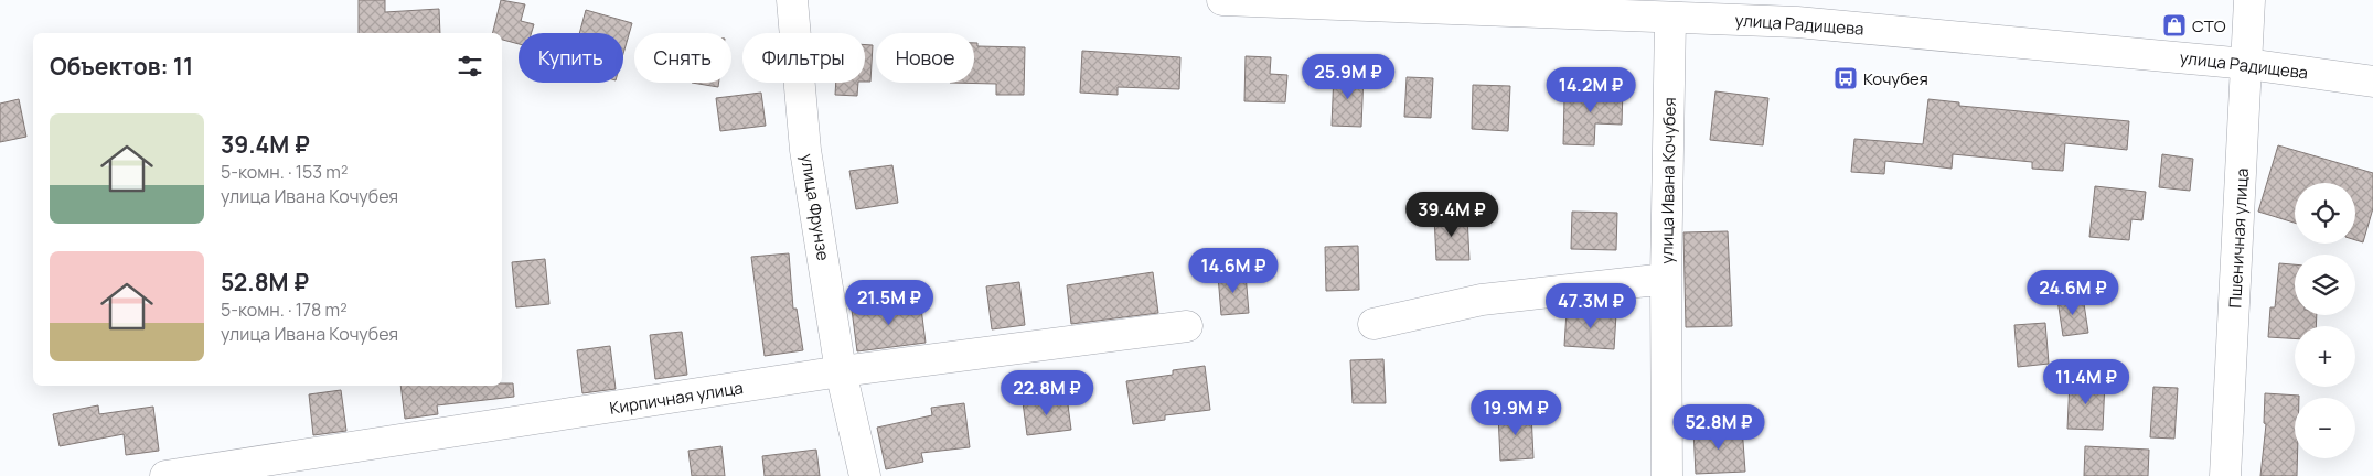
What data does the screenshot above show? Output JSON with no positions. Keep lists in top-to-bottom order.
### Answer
{
  "streets": {
    "street": [
      "улица Радищева",
      "улица Ивана Кочубея",
      "улица Фрунзе",
      "Пшеничная улица",
      "Кирпичная улица"
    ]
  },
  "crossings": [
    ["улица Радищева", "улица Ивана Кочубея"],
    ["улица Радищева", "Пшеничная улица"],
    ["улица Фрунзе", "Кирпичная улица"]
  ],
  "places": {
    "shop": ["СТО"],
    "bus stop": ["Кочубея"]
  },
  "page": {
    "chip": [
      "Купить",
      "Снять",
      "Фильтры",
      "Новое"
    ],
    "heading": "Объектов: 11",
    "price": [
      "25.9M ₽",
      "14.2M ₽",
      "39.4M ₽",
      "14.6M ₽",
      "24.6M ₽",
      "21.5M ₽",
      "47.3M ₽",
      "11.4M ₽",
      "22.8M ₽",
      "19.9M ₽",
      "52.8M ₽"
    ],
    "list": [
      {
        "name": "39.4M ₽",
        "note": "5-комн. · 153 m² · улица Ивана Кочубея"
      },
      {
        "name": "52.8M ₽",
        "note": "5-комн. · 178 m² · улица Ивана Кочубея"
      }
    ],
    "map_buttons": ["+", "−"]
  }
}
